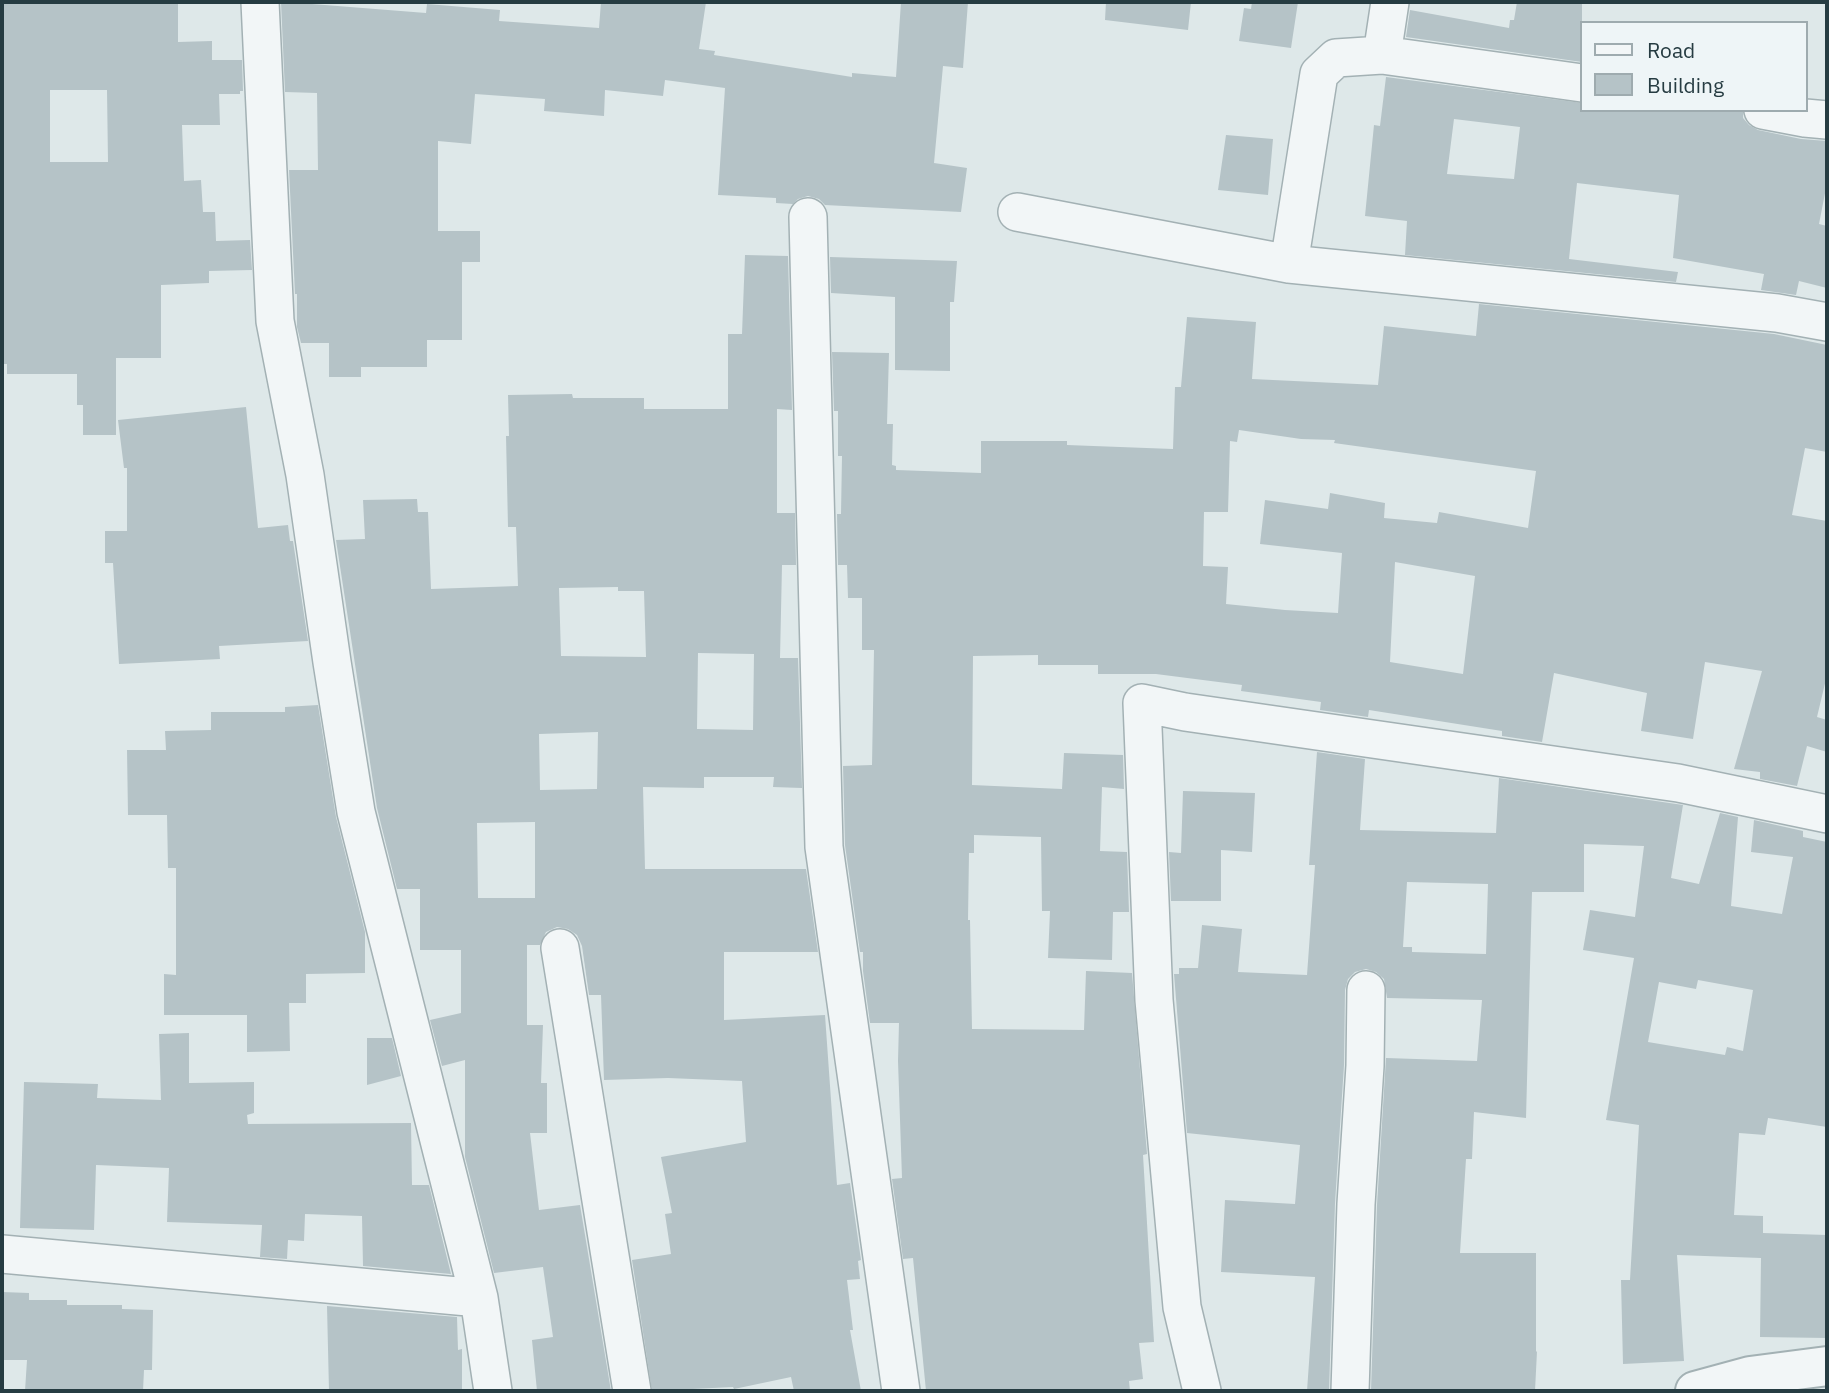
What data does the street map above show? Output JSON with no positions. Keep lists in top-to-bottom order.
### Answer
{
  "legend": ["Road", "Building"]
}
